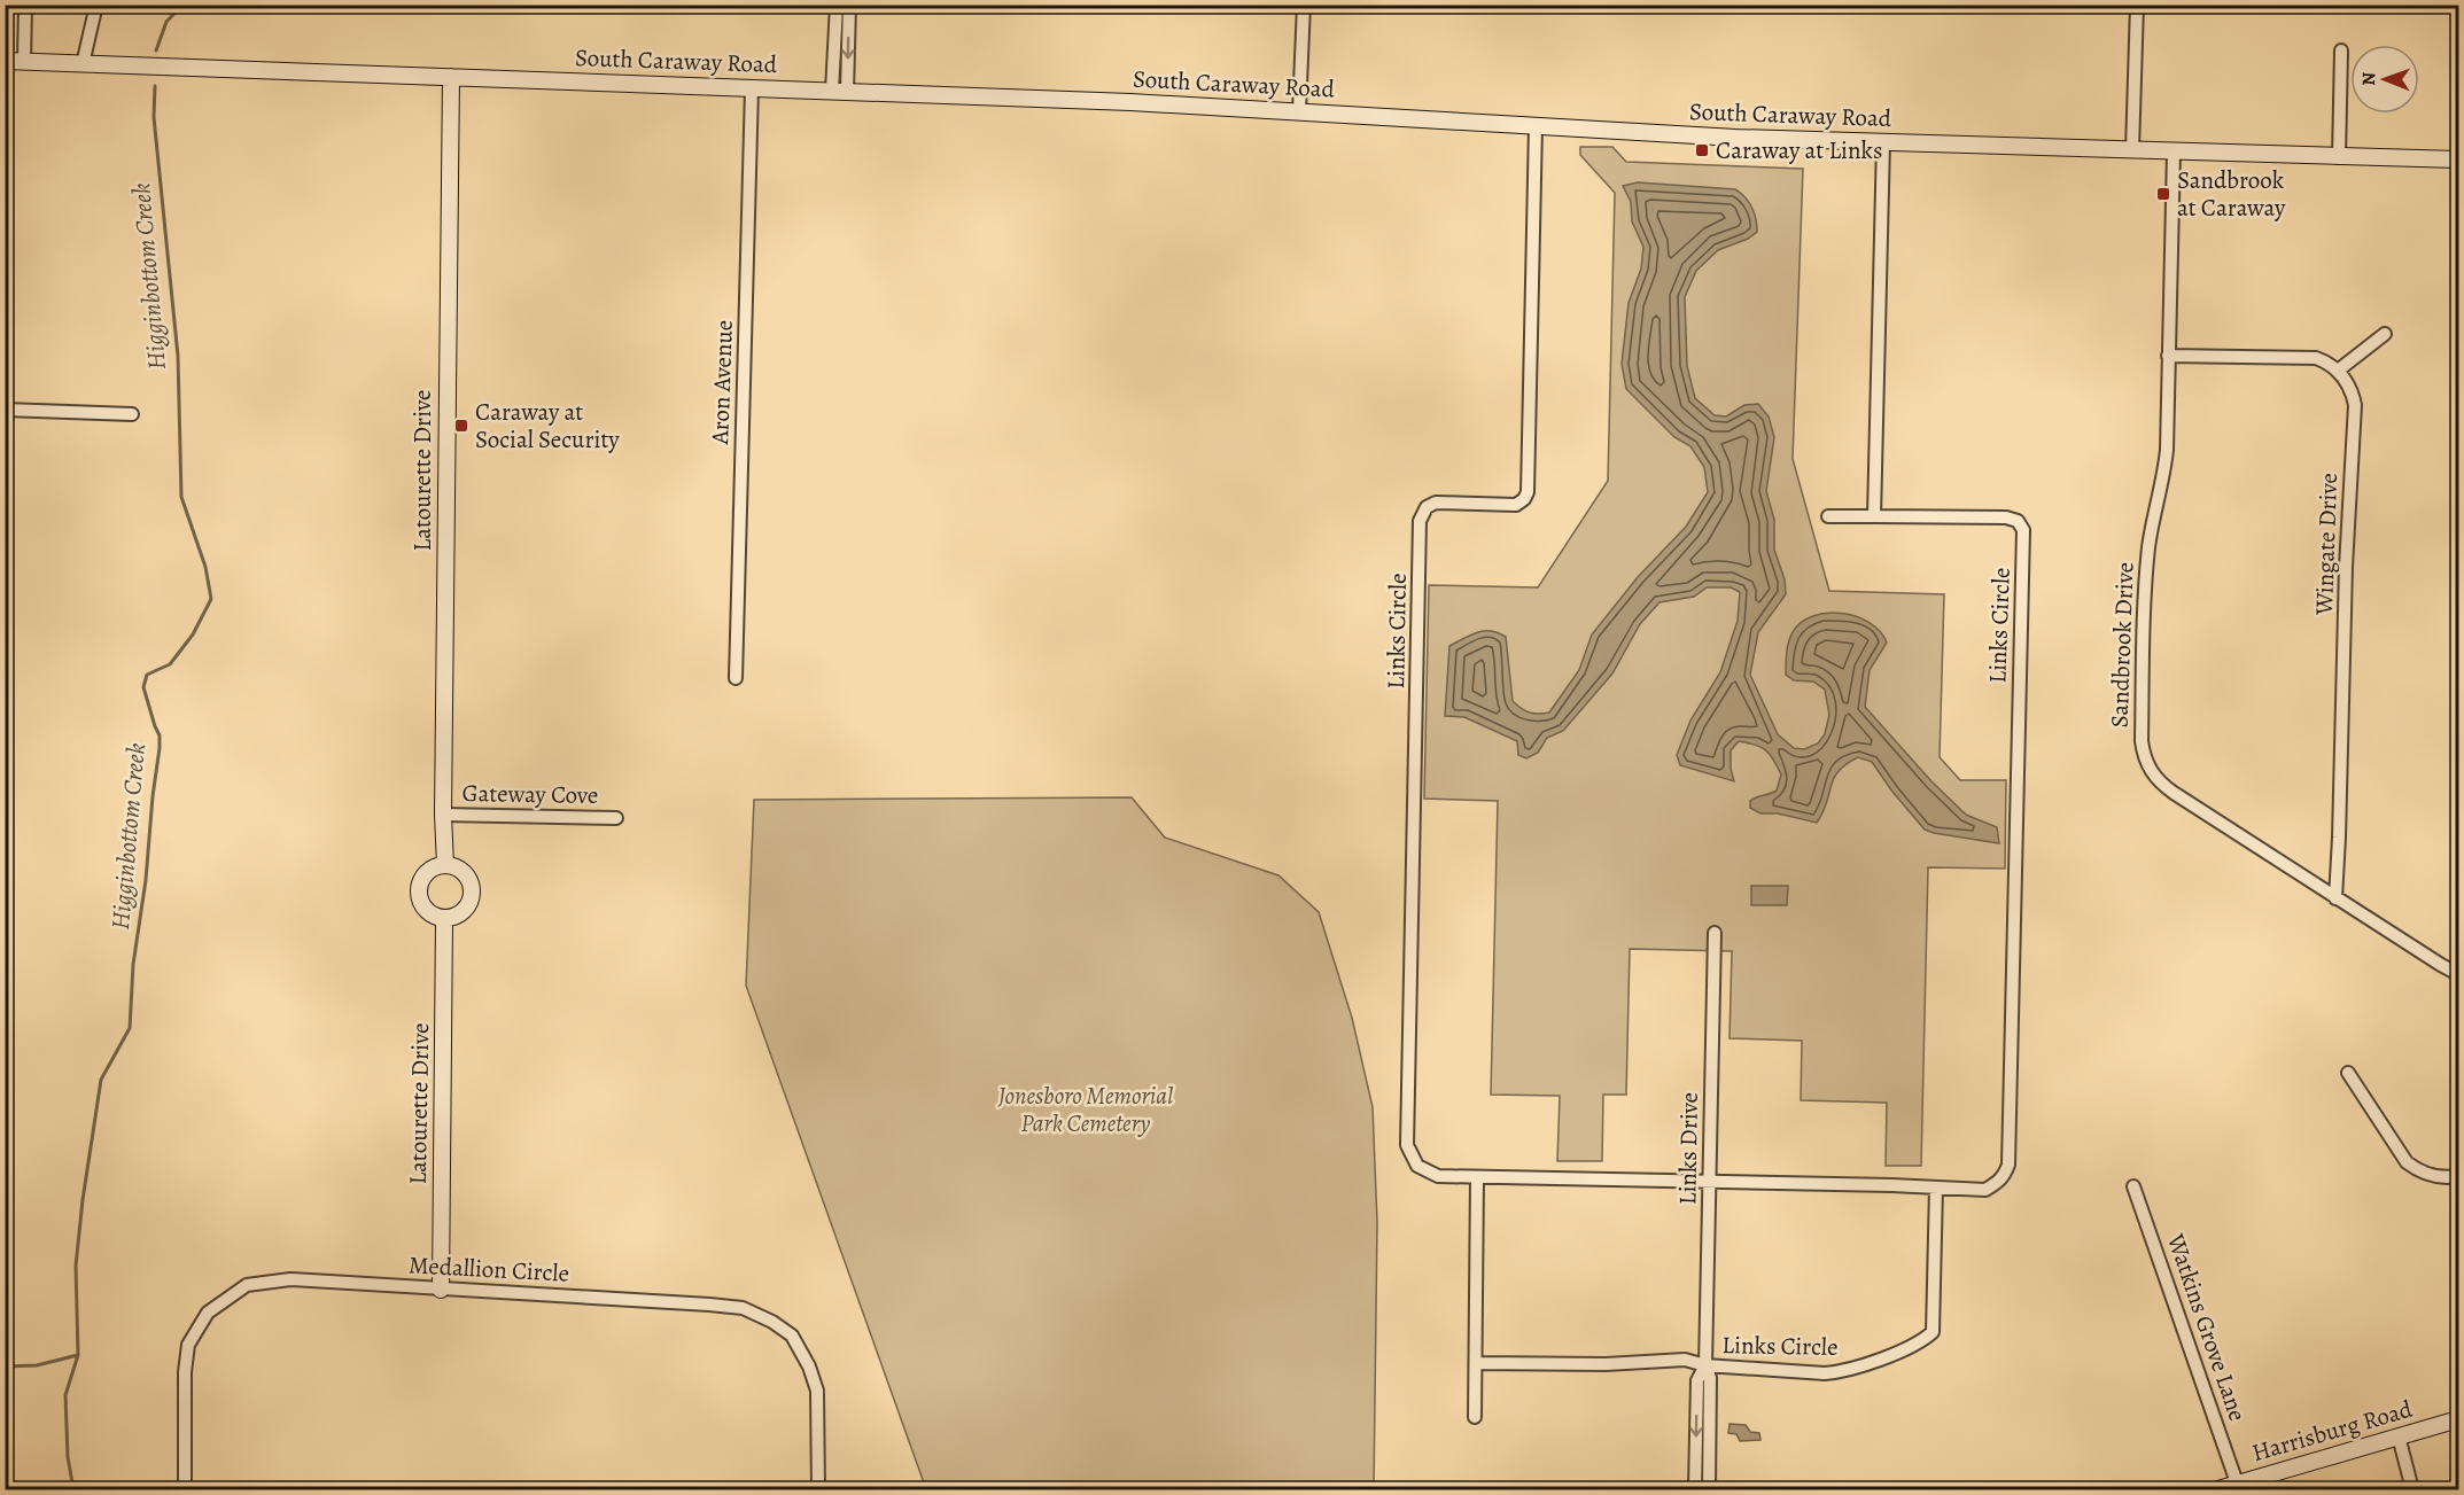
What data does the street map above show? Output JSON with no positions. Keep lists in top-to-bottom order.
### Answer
{
  "streets": {
    "street": [
      "South Caraway Road",
      "Aron Avenue",
      "Latourette Drive",
      "Wingate Drive",
      "Links Circle",
      "Sandbrook Drive",
      "Gateway Cove",
      "Links Drive",
      "Medallion Circle",
      "Watkins Grove Lane",
      "Harrisburg Road"
    ]
  },
  "crossings": [
    ["South Caraway Road", "Aron Avenue"],
    ["South Caraway Road", "Latourette Drive"],
    ["South Caraway Road", "Links Circle"],
    ["South Caraway Road", "Sandbrook Drive"],
    ["Latourette Drive", "Gateway Cove"],
    ["Latourette Drive", "Medallion Circle"],
    ["Wingate Drive", "Sandbrook Drive"],
    ["Links Circle", "Links Drive"],
    ["Watkins Grove Lane", "Harrisburg Road"]
  ],
  "water": ["Higginbottom Creek"],
  "parks": ["Jonesboro Memorial Park Cemetery"],
  "places": {
    "transit": ["Caraway at Links", "Sandbrook at Caraway", "Caraway at Social Security"]
  },
  "north": "left"
}
